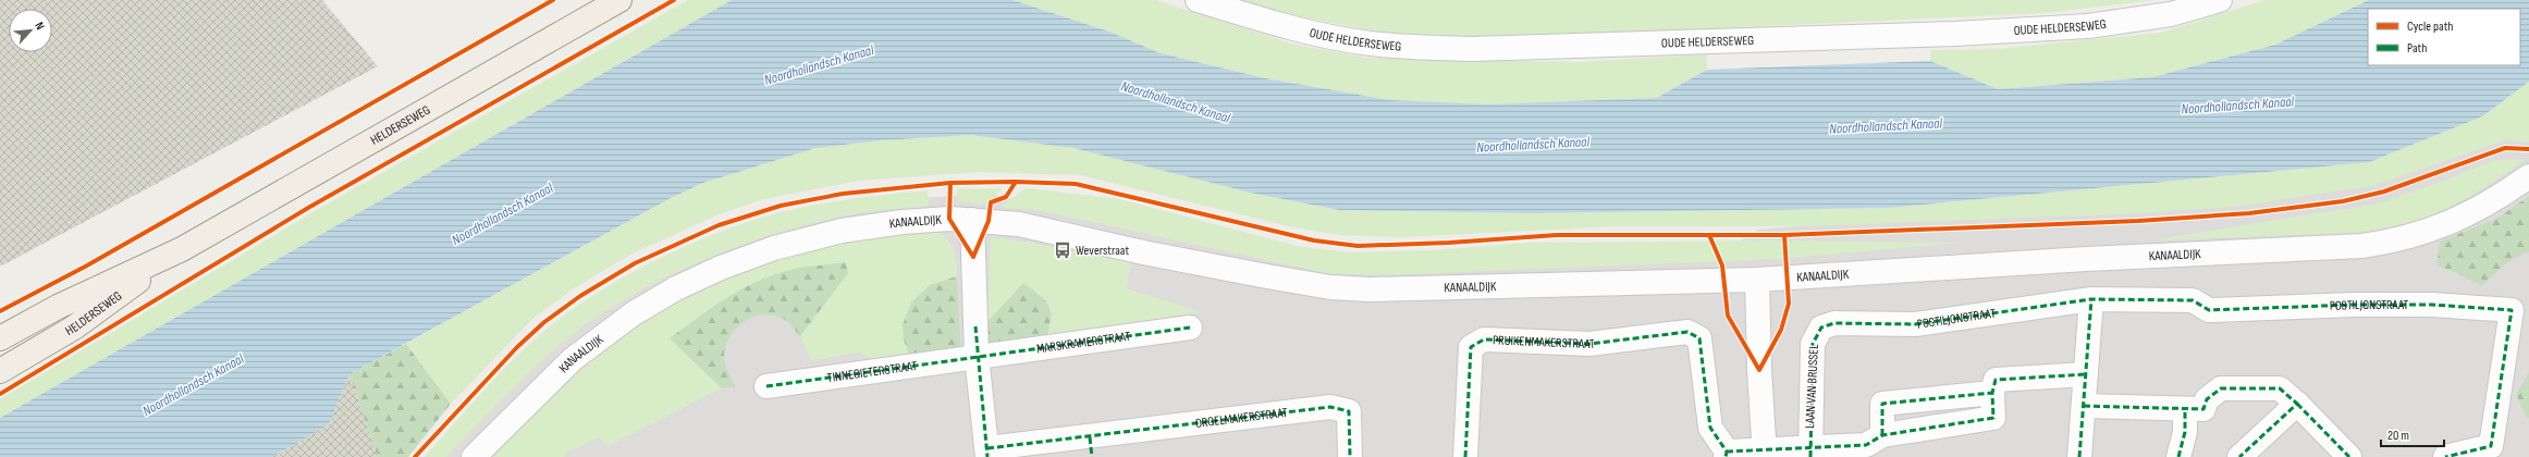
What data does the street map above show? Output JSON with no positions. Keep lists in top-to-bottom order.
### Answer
{
  "streets": {
    "main road": ["HELDERSEWEG"],
    "street": [
      "OUDE HELDERSEWEG",
      "KANAALDIJK",
      "POSTILJONSTRAAT",
      "PRUIKENMAKERSTRAAT",
      "MARSKRAMERSTRAAT",
      "TINNEGIETERSTRAAT",
      "LAAN VAN BRUSSEL",
      "ORGELMAKERSTRAAT"
    ]
  },
  "crossings": [
    ["POSTILJONSTRAAT", "LAAN VAN BRUSSEL"],
    ["PRUIKENMAKERSTRAAT", "LAAN VAN BRUSSEL"],
    ["MARSKRAMERSTRAAT", "TINNEGIETERSTRAAT"]
  ],
  "water": ["Noordhollandsch Kanaal"],
  "places": {
    "bus stop": ["Weverstraat"]
  },
  "legend": ["Cycle path", "Path"],
  "scale_bar": "20 m",
  "north": "top right"
}
